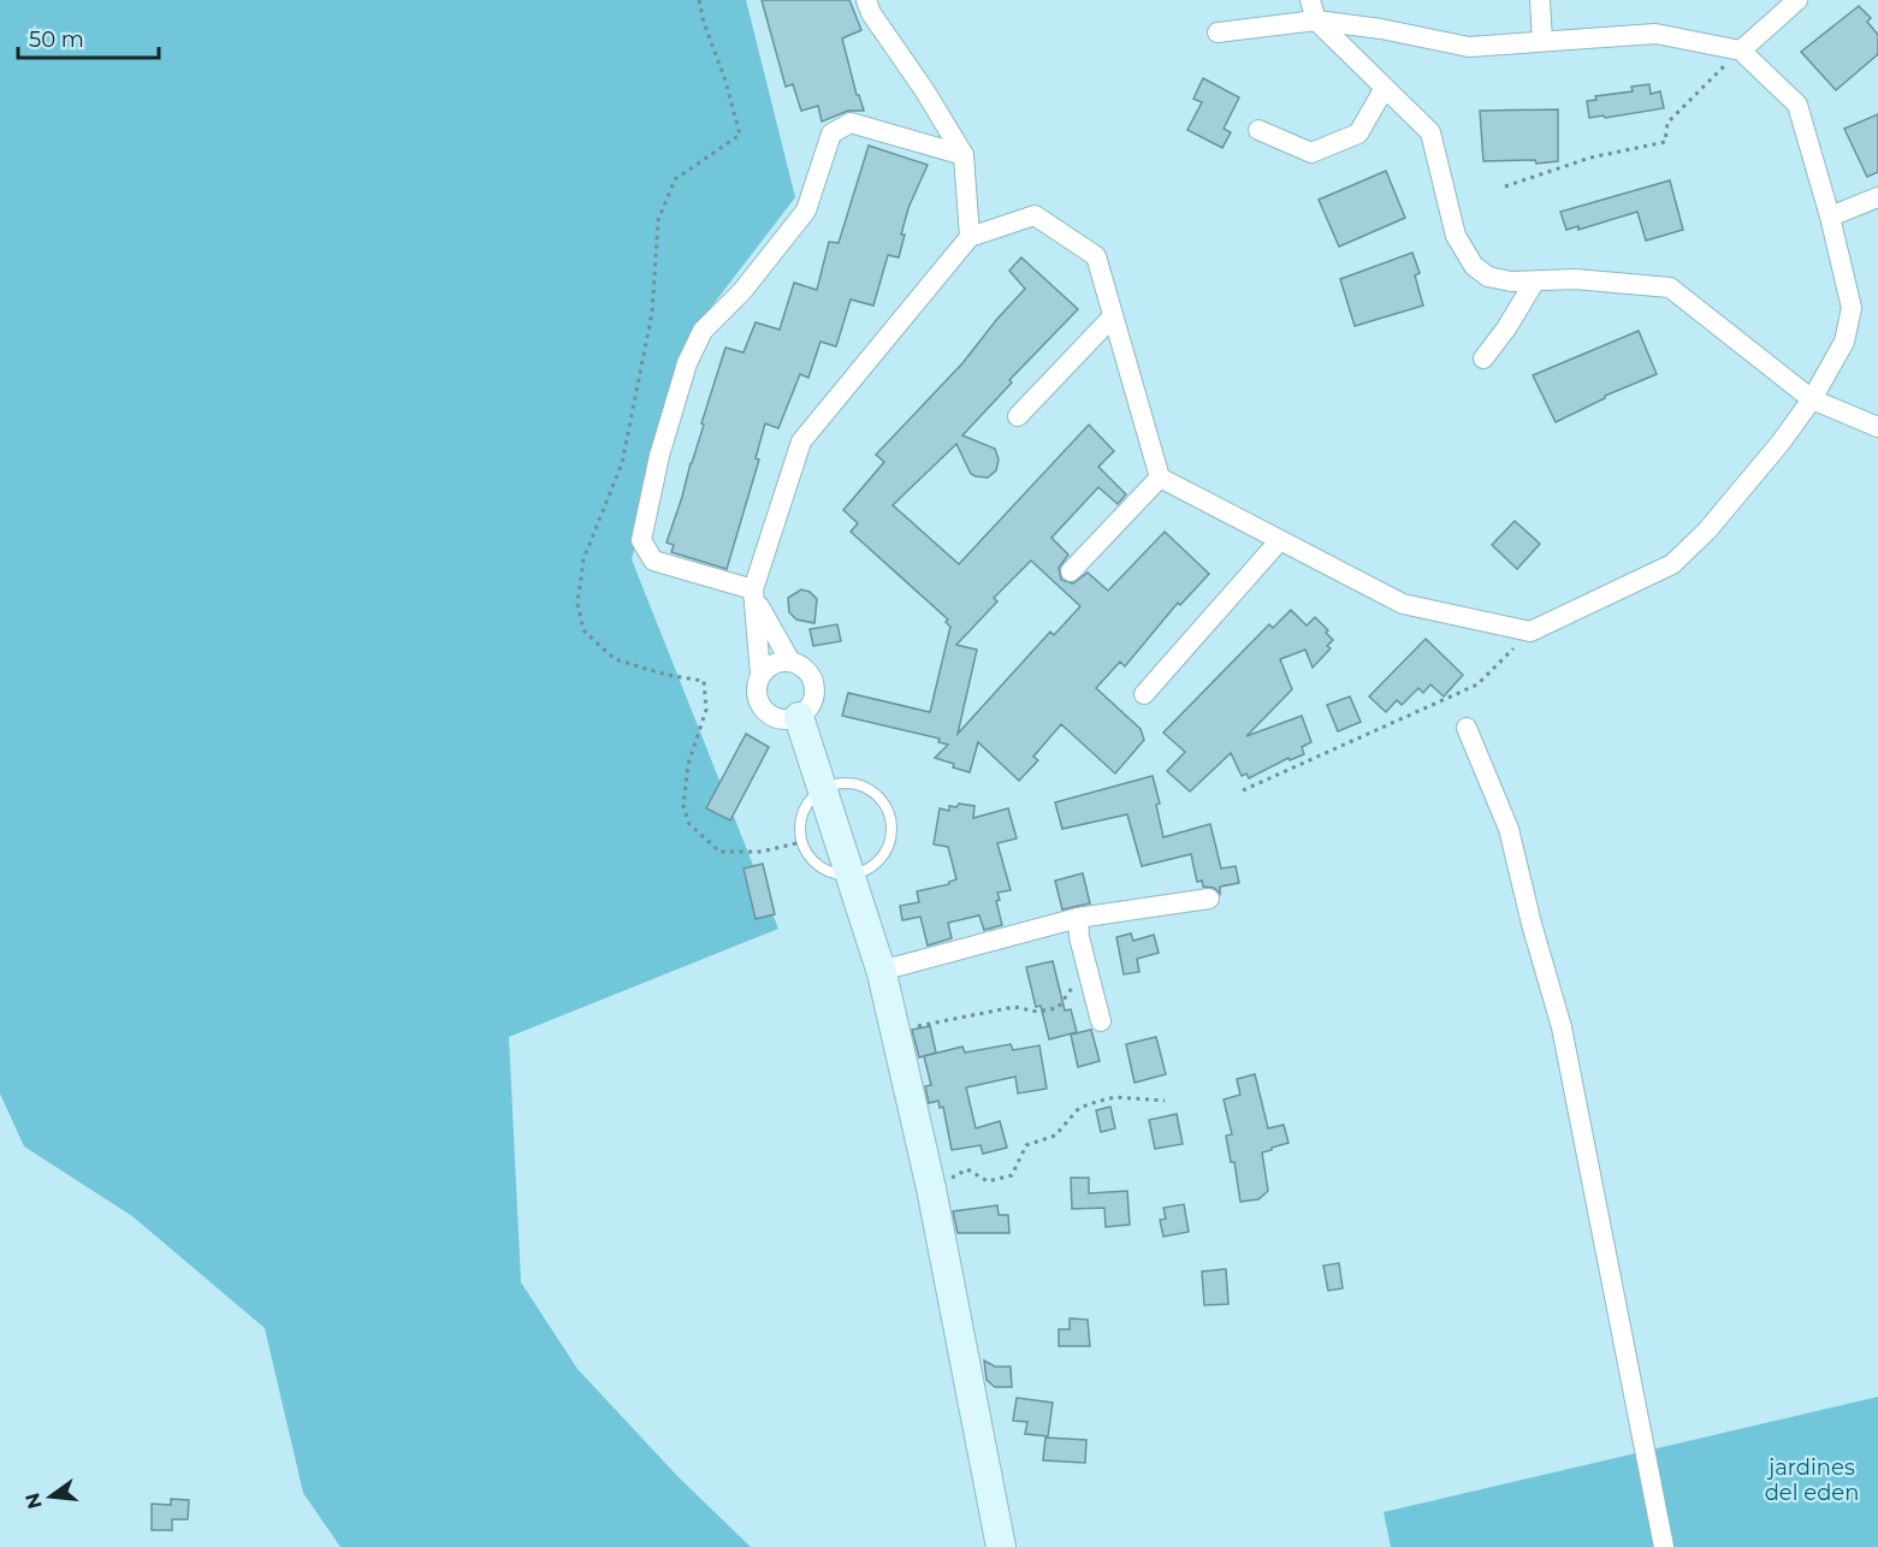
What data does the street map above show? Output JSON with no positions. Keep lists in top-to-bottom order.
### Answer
{
  "parks": ["jardines del eden"],
  "scale_bar": "50 m",
  "north": "left"
}
